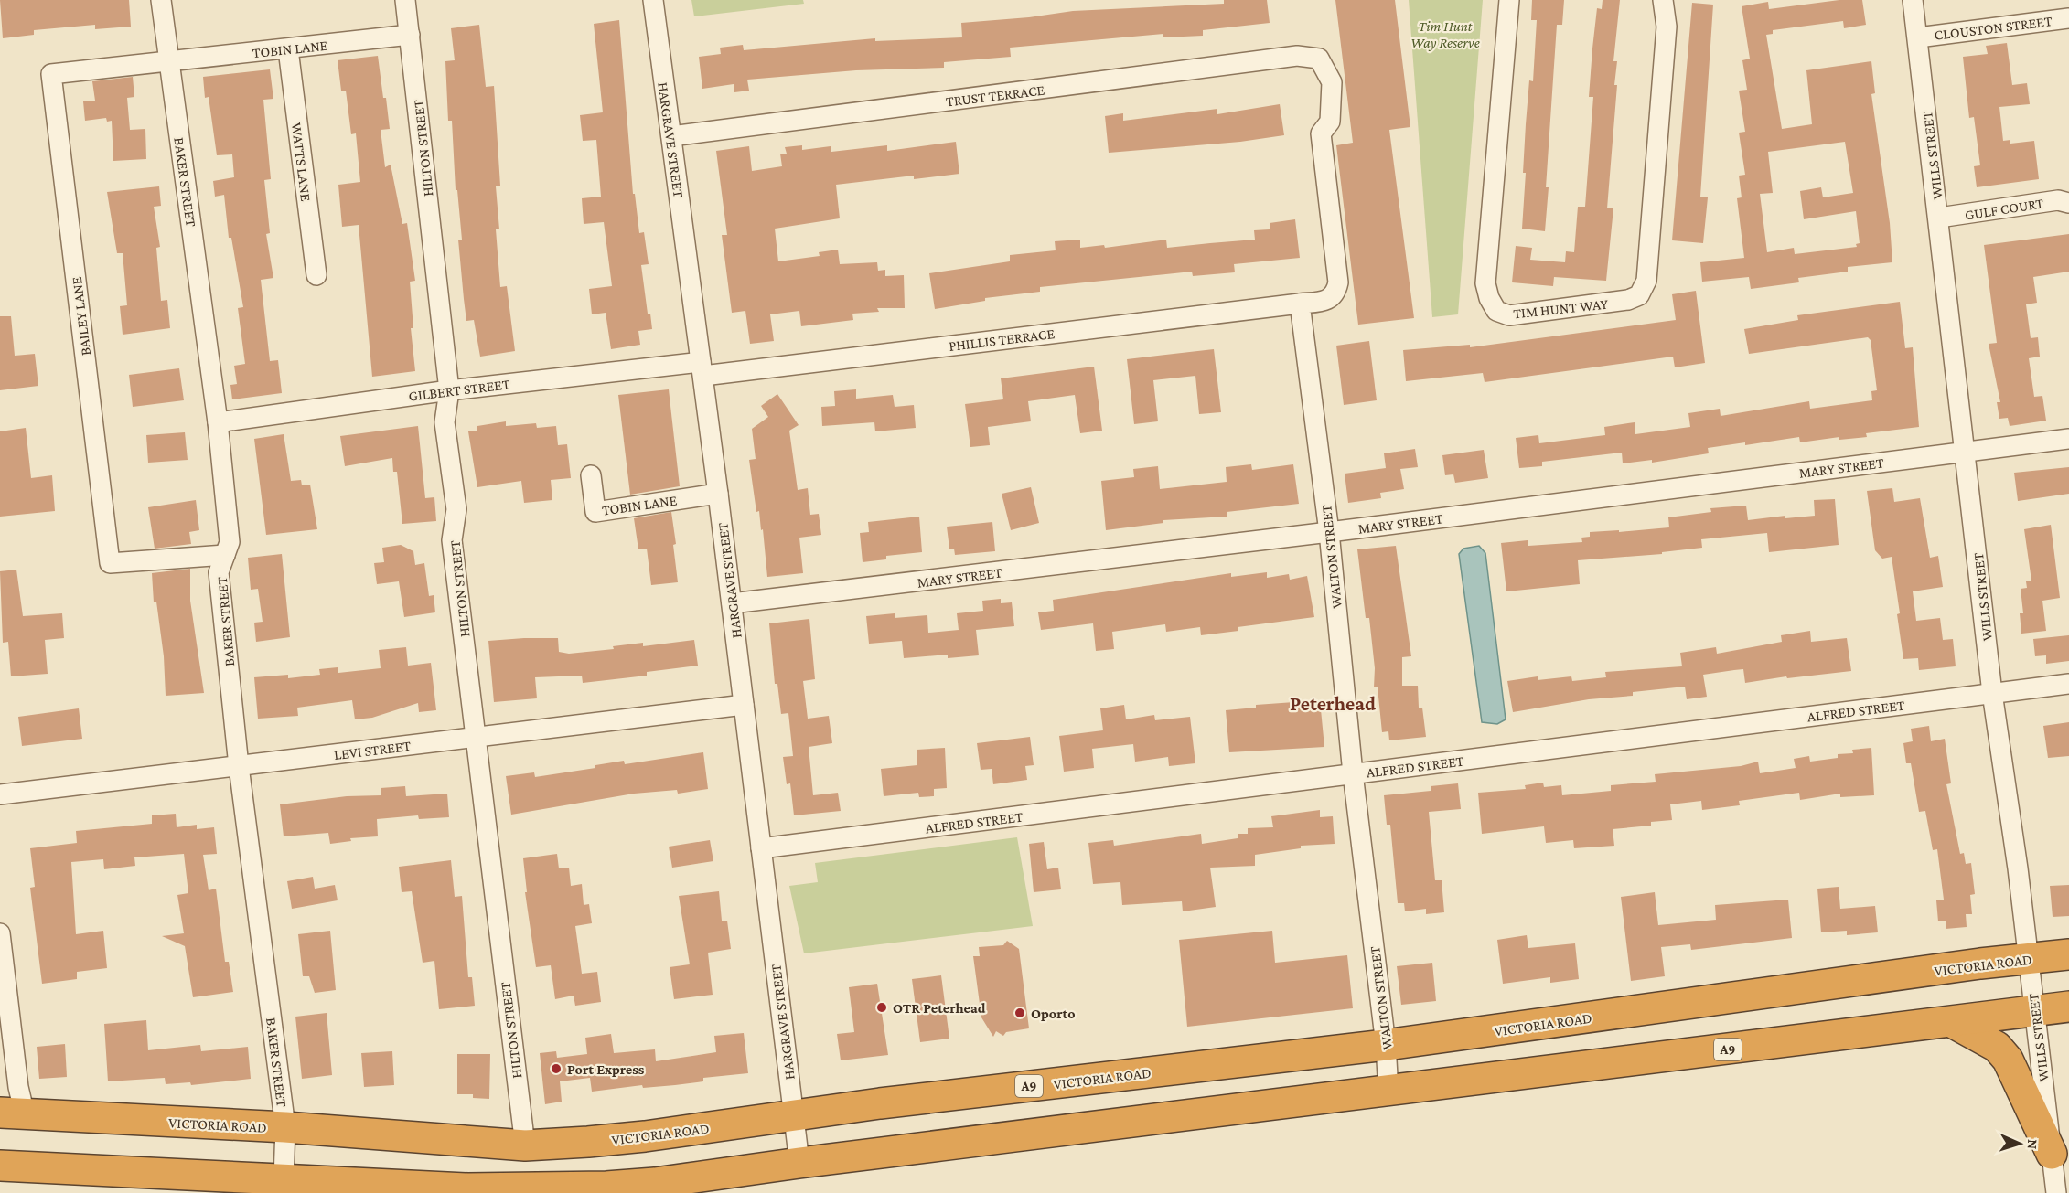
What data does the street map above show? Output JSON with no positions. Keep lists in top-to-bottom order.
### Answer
{
  "streets": {
    "highway": ["VICTORIA ROAD", "A9"],
    "street": [
      "CLOUSTON STREET",
      "TOBIN LANE",
      "TRUST TERRACE",
      "HARGRAVE STREET",
      "HILTON STREET",
      "WILLS STREET",
      "WATTS LANE",
      "BAKER STREET",
      "GULF COURT",
      "TIM HUNT WAY",
      "BAILEY LANE",
      "PHILLIS TERRACE",
      "GILBERT STREET",
      "MARY STREET",
      "WALTON STREET",
      "ALFRED STREET",
      "LEVI STREET"
    ]
  },
  "crossings": [
    ["CLOUSTON STREET", "WILLS STREET"],
    ["TOBIN LANE", "HARGRAVE STREET"],
    ["TOBIN LANE", "HILTON STREET"],
    ["TOBIN LANE", "WATTS LANE"],
    ["TOBIN LANE", "BAKER STREET"],
    ["TOBIN LANE", "BAILEY LANE"],
    ["TRUST TERRACE", "HARGRAVE STREET"],
    ["TRUST TERRACE", "PHILLIS TERRACE"],
    ["TRUST TERRACE", "WALTON STREET"],
    ["HARGRAVE STREET", "PHILLIS TERRACE"],
    ["HARGRAVE STREET", "GILBERT STREET"],
    ["HARGRAVE STREET", "MARY STREET"],
    ["HARGRAVE STREET", "ALFRED STREET"],
    ["HARGRAVE STREET", "LEVI STREET"],
    ["HARGRAVE STREET", "VICTORIA ROAD"],
    ["HARGRAVE STREET", "A9"],
    ["HILTON STREET", "GILBERT STREET"],
    ["HILTON STREET", "LEVI STREET"],
    ["HILTON STREET", "VICTORIA ROAD"],
    ["WILLS STREET", "GULF COURT"],
    ["WILLS STREET", "MARY STREET"],
    ["WILLS STREET", "ALFRED STREET"],
    ["WILLS STREET", "VICTORIA ROAD"],
    ["WILLS STREET", "A9"],
    ["BAKER STREET", "BAILEY LANE"],
    ["BAKER STREET", "GILBERT STREET"],
    ["BAKER STREET", "LEVI STREET"],
    ["BAKER STREET", "VICTORIA ROAD"],
    ["BAKER STREET", "A9"],
    ["PHILLIS TERRACE", "GILBERT STREET"],
    ["PHILLIS TERRACE", "WALTON STREET"],
    ["MARY STREET", "WALTON STREET"],
    ["WALTON STREET", "ALFRED STREET"],
    ["WALTON STREET", "VICTORIA ROAD"],
    ["WALTON STREET", "A9"]
  ],
  "districts": ["Peterhead"],
  "parks": ["Tim Hunt Way Reserve"],
  "places": ["OTR Peterhead", "Oporto", "Port Express"],
  "north": "right"
}
